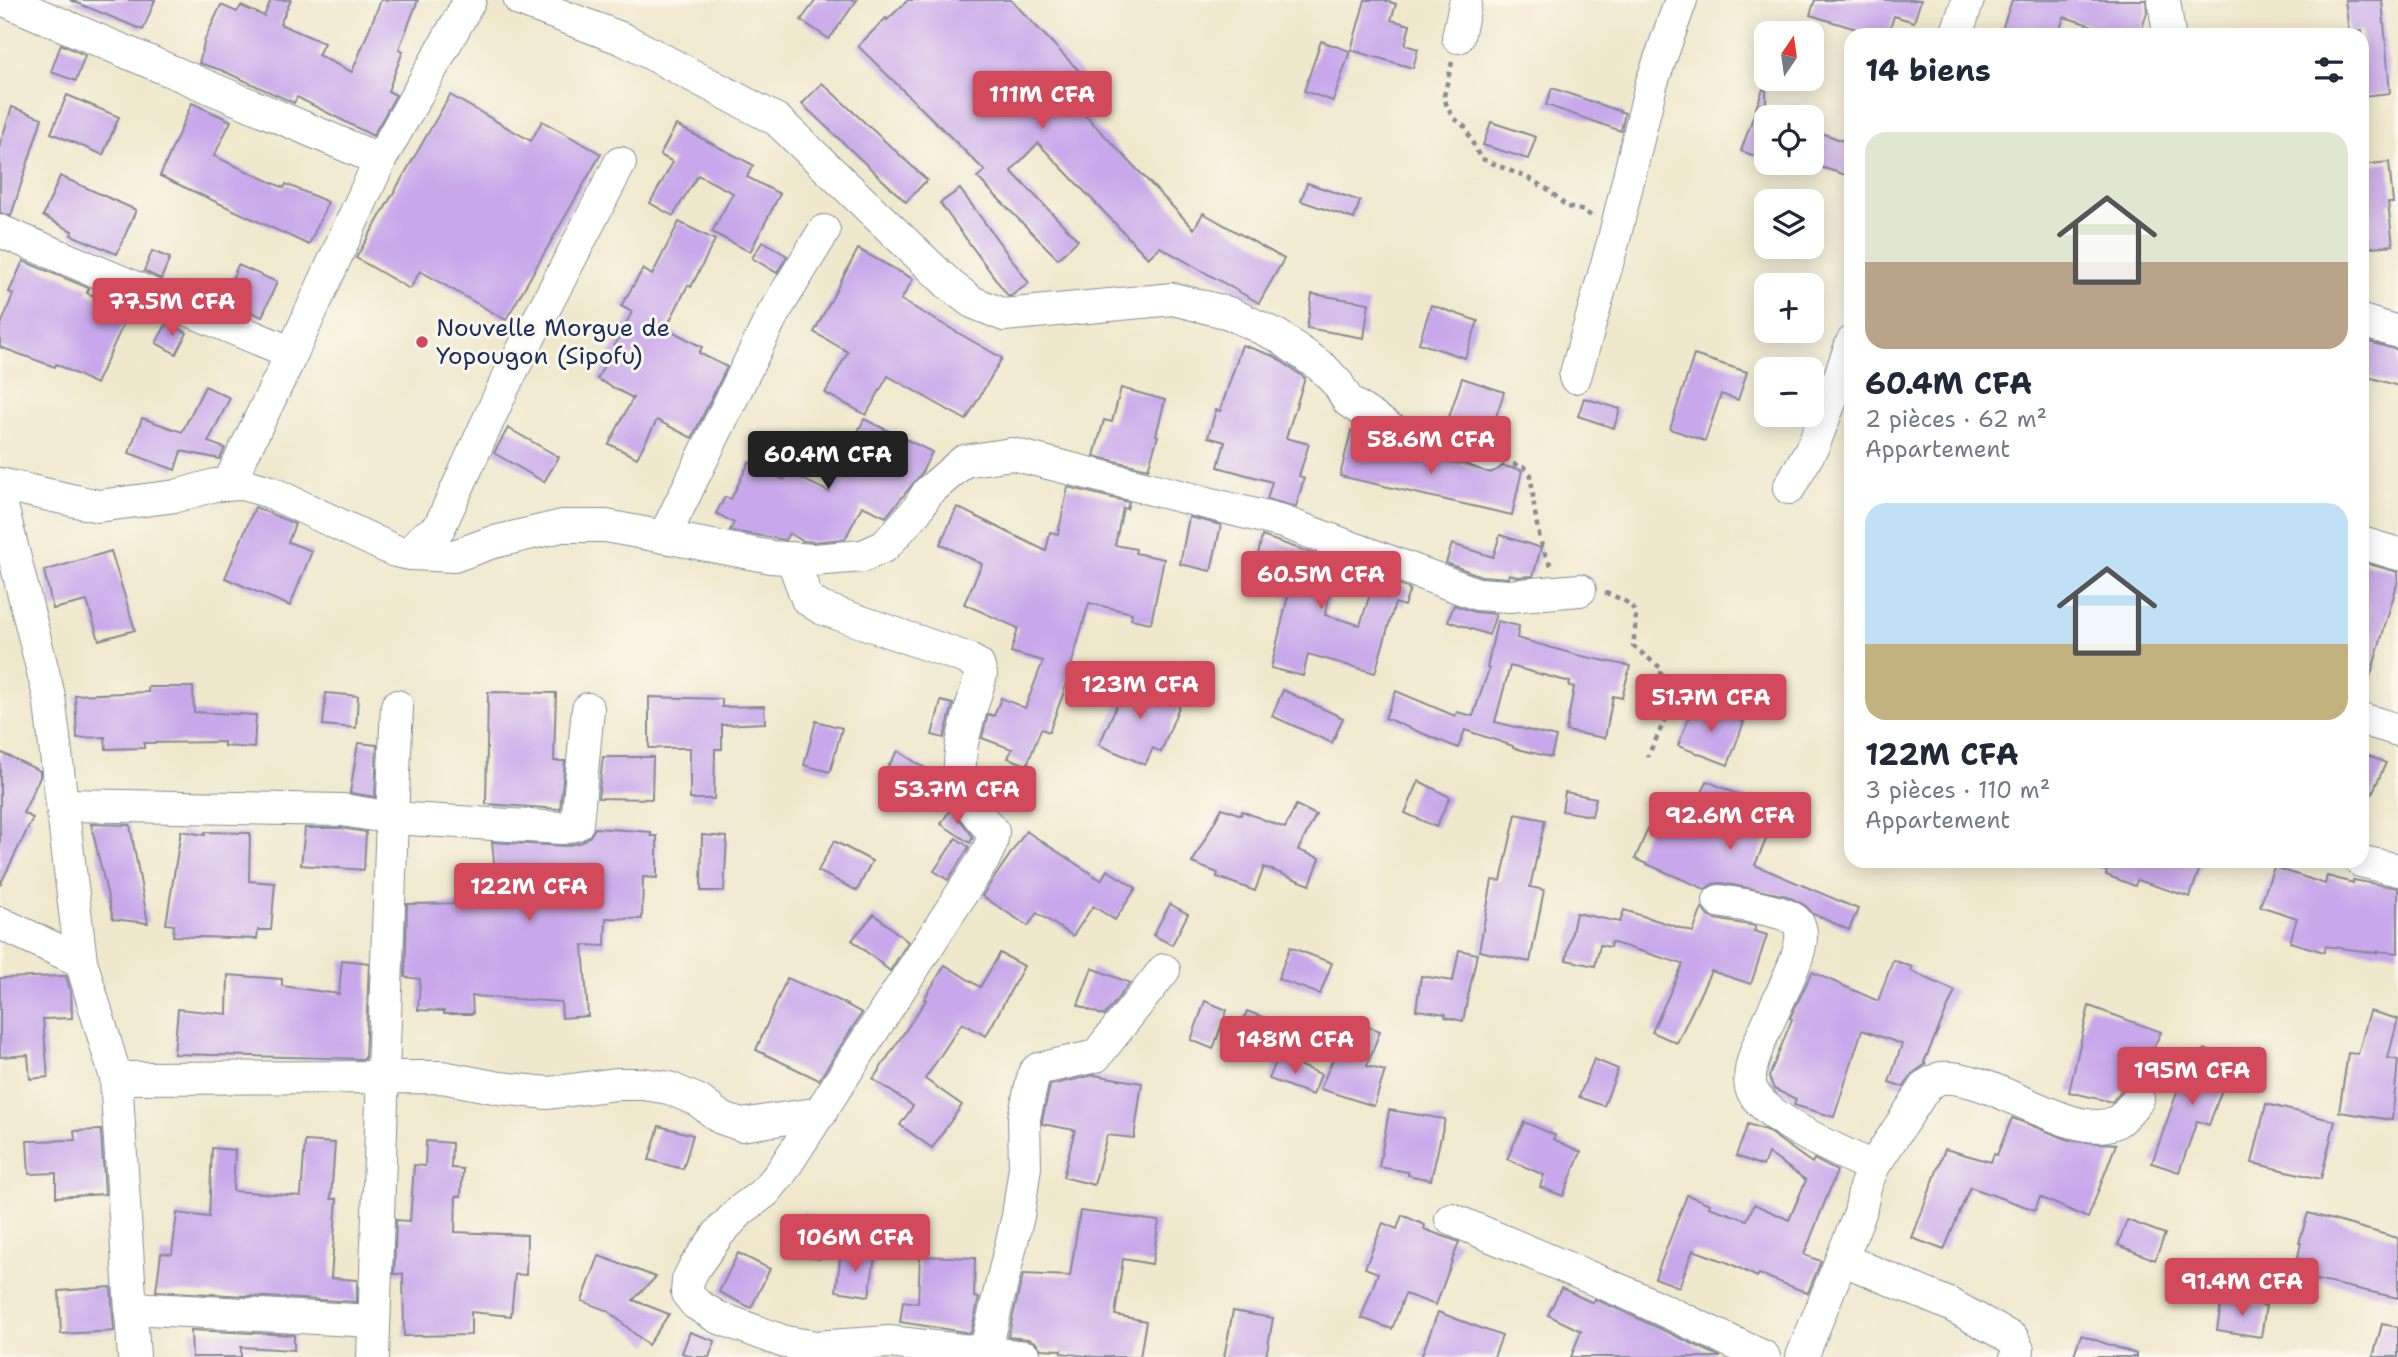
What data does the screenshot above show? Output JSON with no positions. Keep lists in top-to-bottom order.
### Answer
{
  "places": ["Nouvelle Morgue de Yopougon (Sipofu)"],
  "north": "top",
  "page": {
    "map_buttons": ["+", "−"],
    "heading": "14 biens",
    "price": [
      "111M CFA",
      "77.5M CFA",
      "58.6M CFA",
      "60.4M CFA",
      "60.5M CFA",
      "123M CFA",
      "51.7M CFA",
      "53.7M CFA",
      "92.6M CFA",
      "122M CFA",
      "148M CFA",
      "195M CFA",
      "106M CFA",
      "91.4M CFA"
    ],
    "list": [
      {
        "name": "60.4M CFA",
        "note": "2 pièces · 62 m² · Appartement"
      },
      {
        "name": "122M CFA",
        "note": "3 pièces · 110 m² · Appartement"
      }
    ]
  }
}
